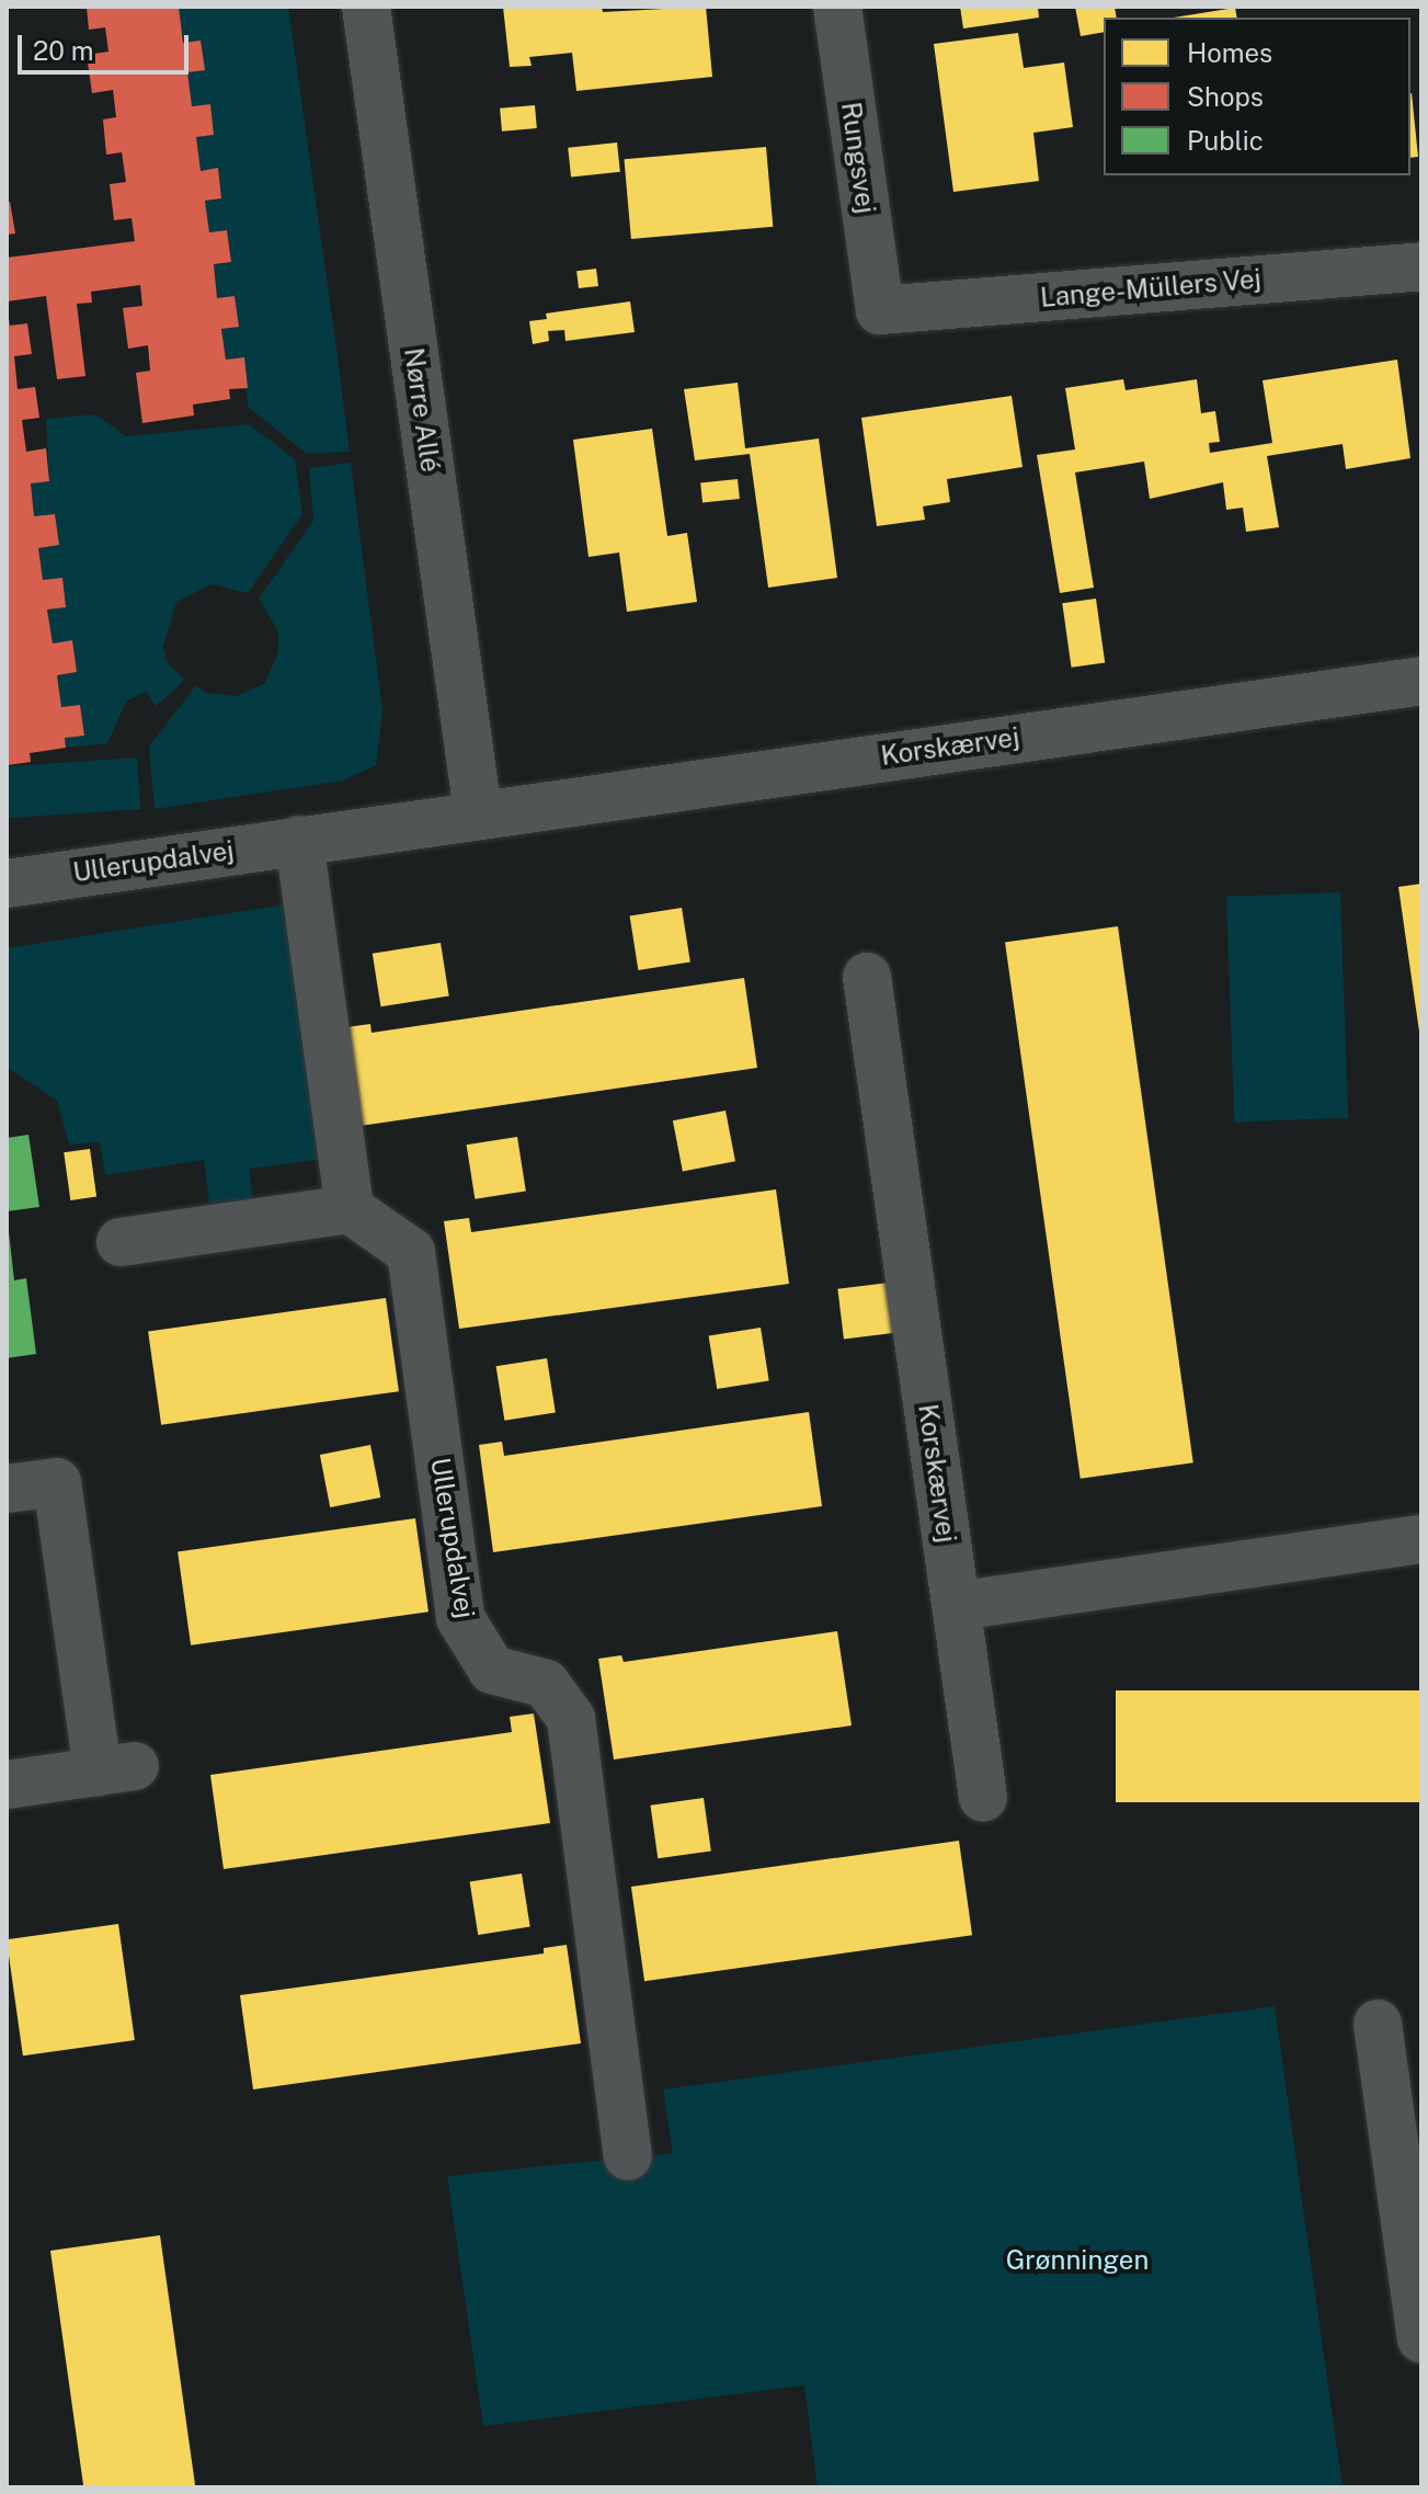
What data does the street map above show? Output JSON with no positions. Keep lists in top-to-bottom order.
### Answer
{
  "streets": {
    "street": [
      "Rungsvej",
      "Lange-Müllers Vej",
      "Nørre Allé",
      "Korskærvej",
      "Ullerupdalvej"
    ]
  },
  "crossings": [
    ["Rungsvej", "Lange-Müllers Vej"],
    ["Nørre Allé", "Korskærvej"],
    ["Nørre Allé", "Ullerupdalvej"],
    ["Korskærvej", "Ullerupdalvej"]
  ],
  "parks": ["Grønningen"],
  "legend": ["Homes", "Shops", "Public"],
  "scale_bar": "20 m"
}
